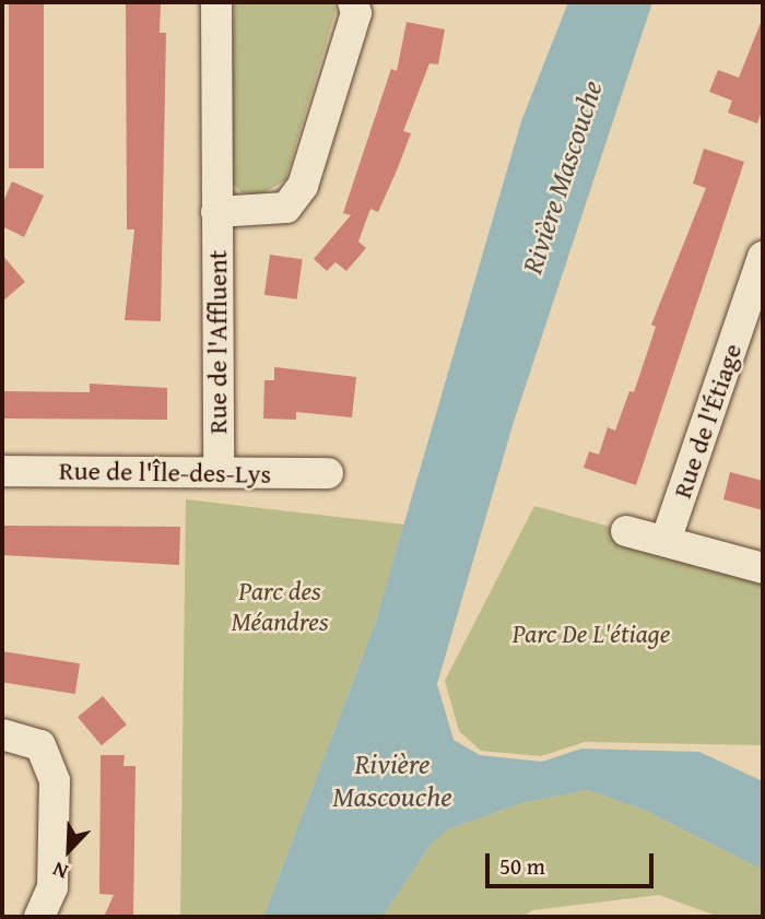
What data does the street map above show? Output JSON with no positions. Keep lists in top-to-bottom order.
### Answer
{
  "streets": {
    "street": ["Rue de l'Affluent", "Rue de l'Étiage", "Rue de l'Île-des-Lys"]
  },
  "crossings": [
    ["Rue de l'Affluent", "Rue de l'Île-des-Lys"]
  ],
  "water": ["Rivière Mascouche"],
  "parks": ["Parc des Méandres", "Parc De L'étiage"],
  "scale_bar": "50 m",
  "north": "bottom left"
}
